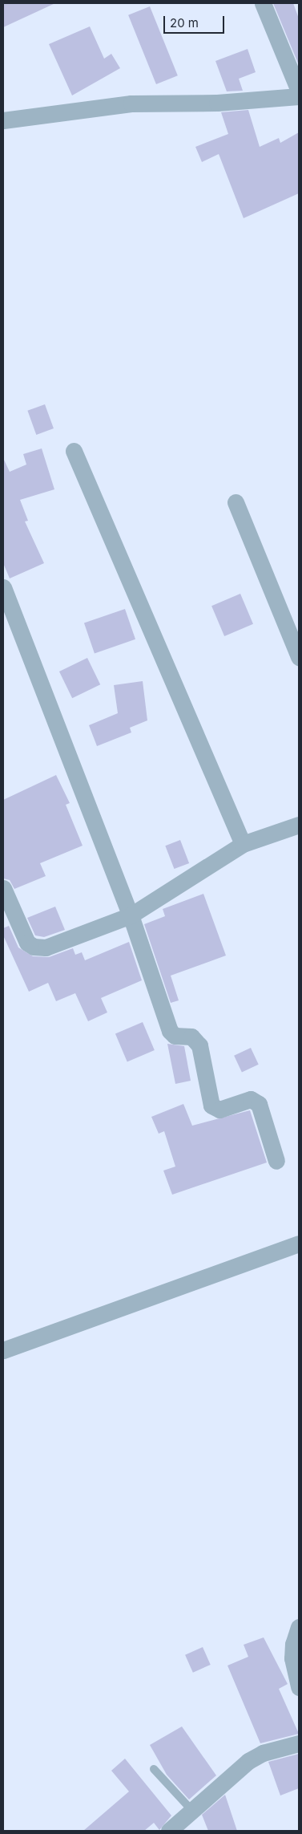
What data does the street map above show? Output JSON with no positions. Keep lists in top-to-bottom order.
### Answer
{
  "scale_bar": "20 m"
}
